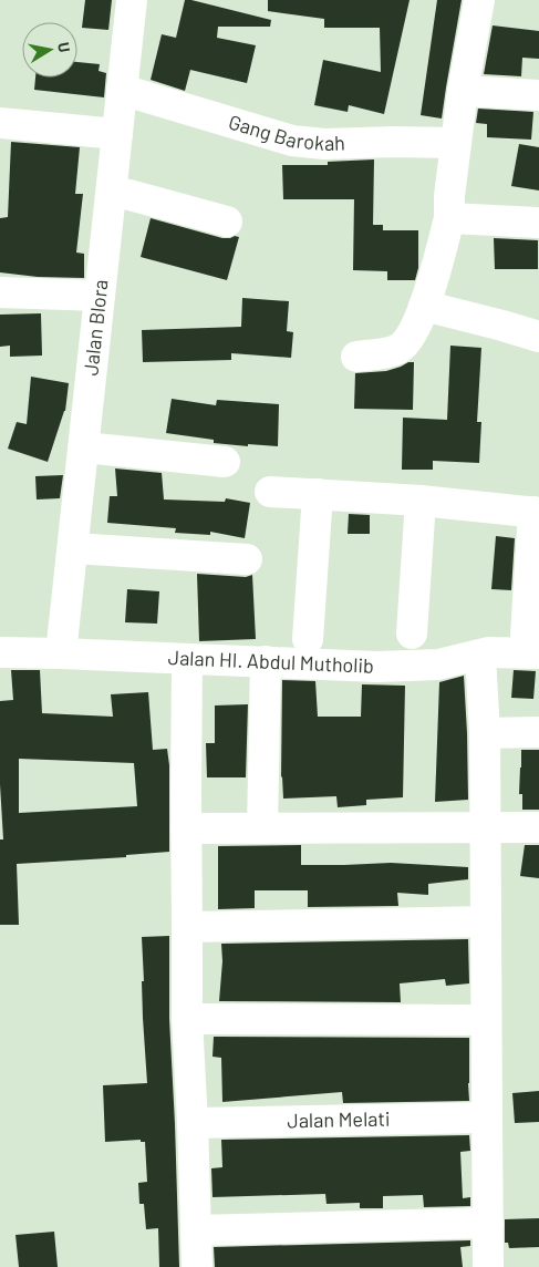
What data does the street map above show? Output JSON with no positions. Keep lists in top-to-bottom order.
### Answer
{
  "streets": {
    "street": [
      "Gang Barokah",
      "Jalan Blora",
      "Jalan HI. Abdul Mutholib",
      "Jalan Melati"
    ]
  },
  "crossings": [
    ["Gang Barokah", "Jalan Blora"],
    ["Jalan Blora", "Jalan HI. Abdul Mutholib"]
  ],
  "north": "right"
}
